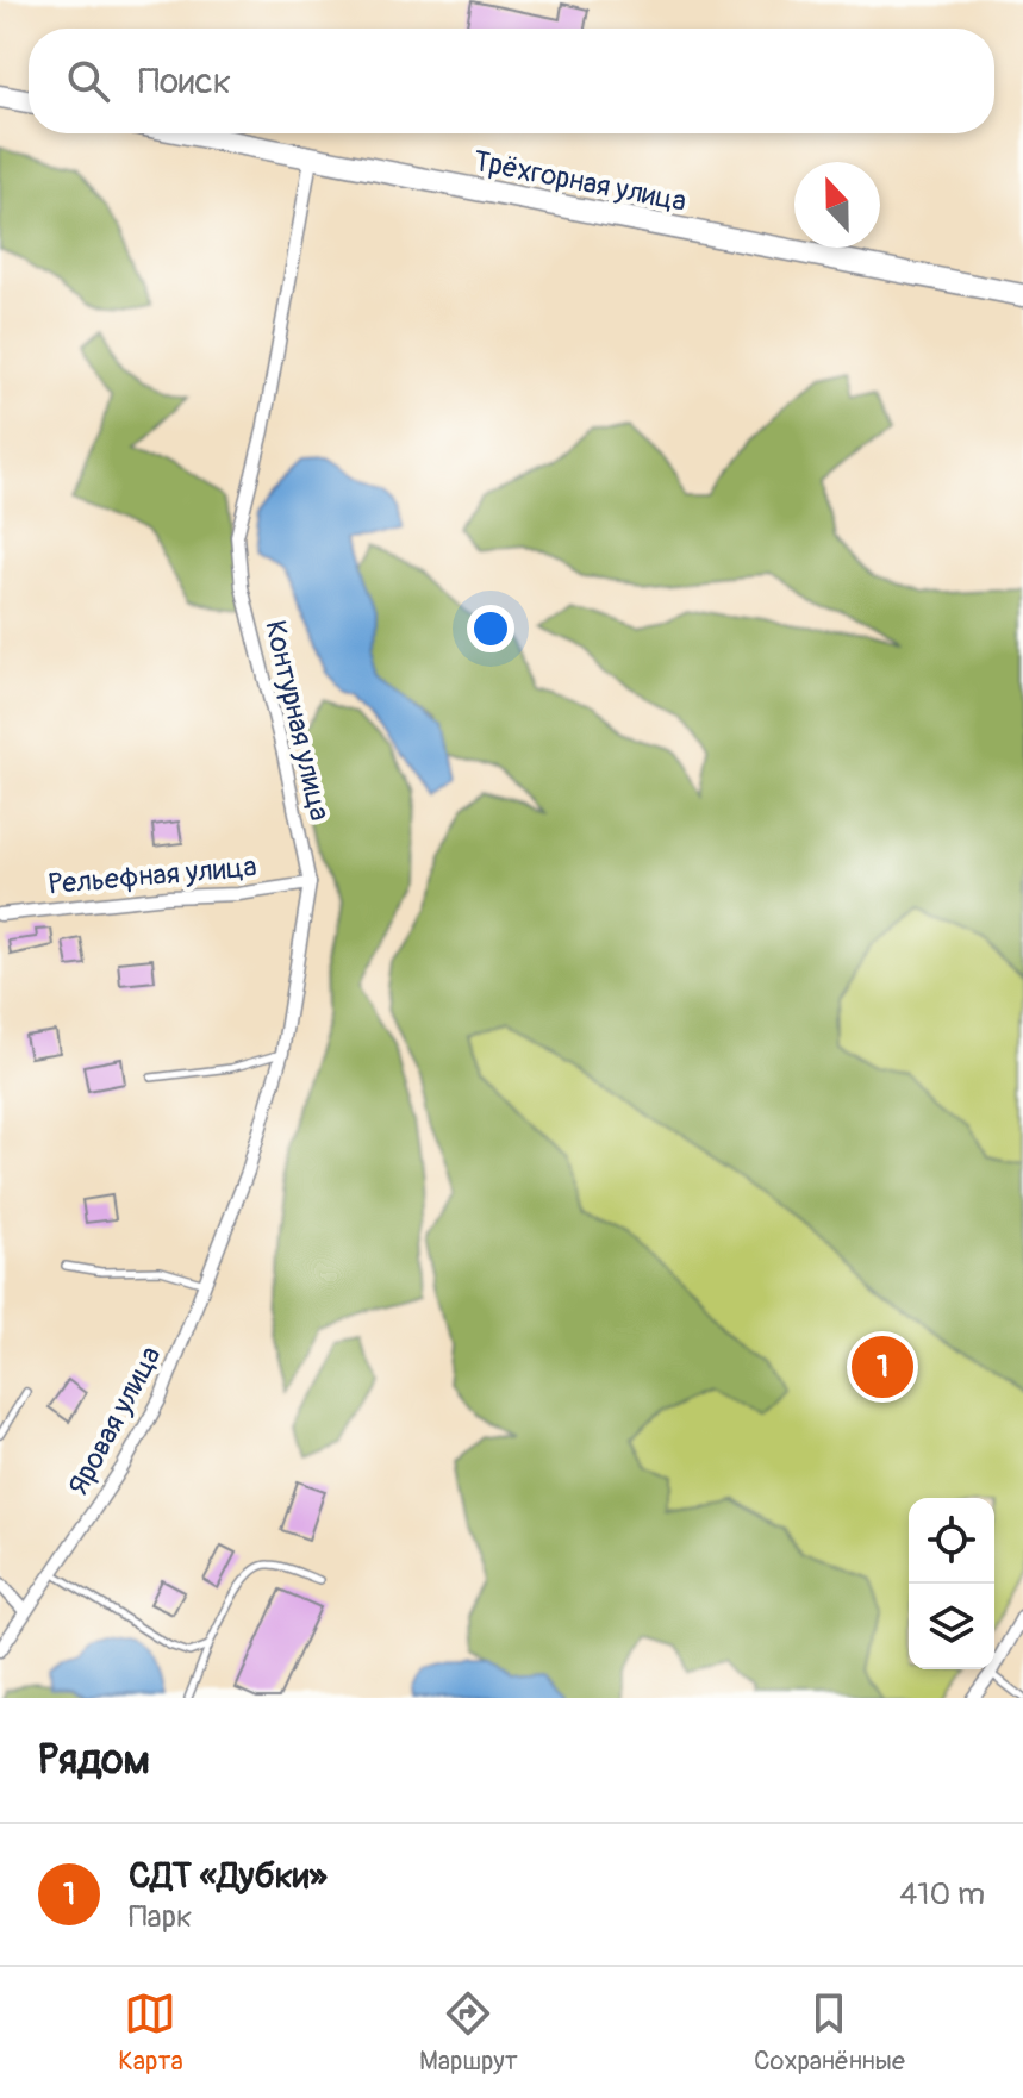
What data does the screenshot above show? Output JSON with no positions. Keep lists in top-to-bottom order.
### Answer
{
  "streets": {
    "highway": ["Трёхгорная улица"],
    "street": ["Контурная улица", "Рельефная улица", "Яровая улица"]
  },
  "crossings": [
    ["Трёхгорная улица", "Контурная улица"],
    ["Контурная улица", "Рельефная улица"],
    ["Контурная улица", "Яровая улица"]
  ],
  "north": "top",
  "page": {
    "search": "Поиск",
    "pins": "1",
    "heading": "Рядом",
    "list": [
      {
        "mark": "1",
        "name": "СДТ «Дубки»",
        "note": "Парк",
        "value": "410 m"
      }
    ],
    "nav": ["Карта", "Маршрут", "Сохранённые"]
  }
}
